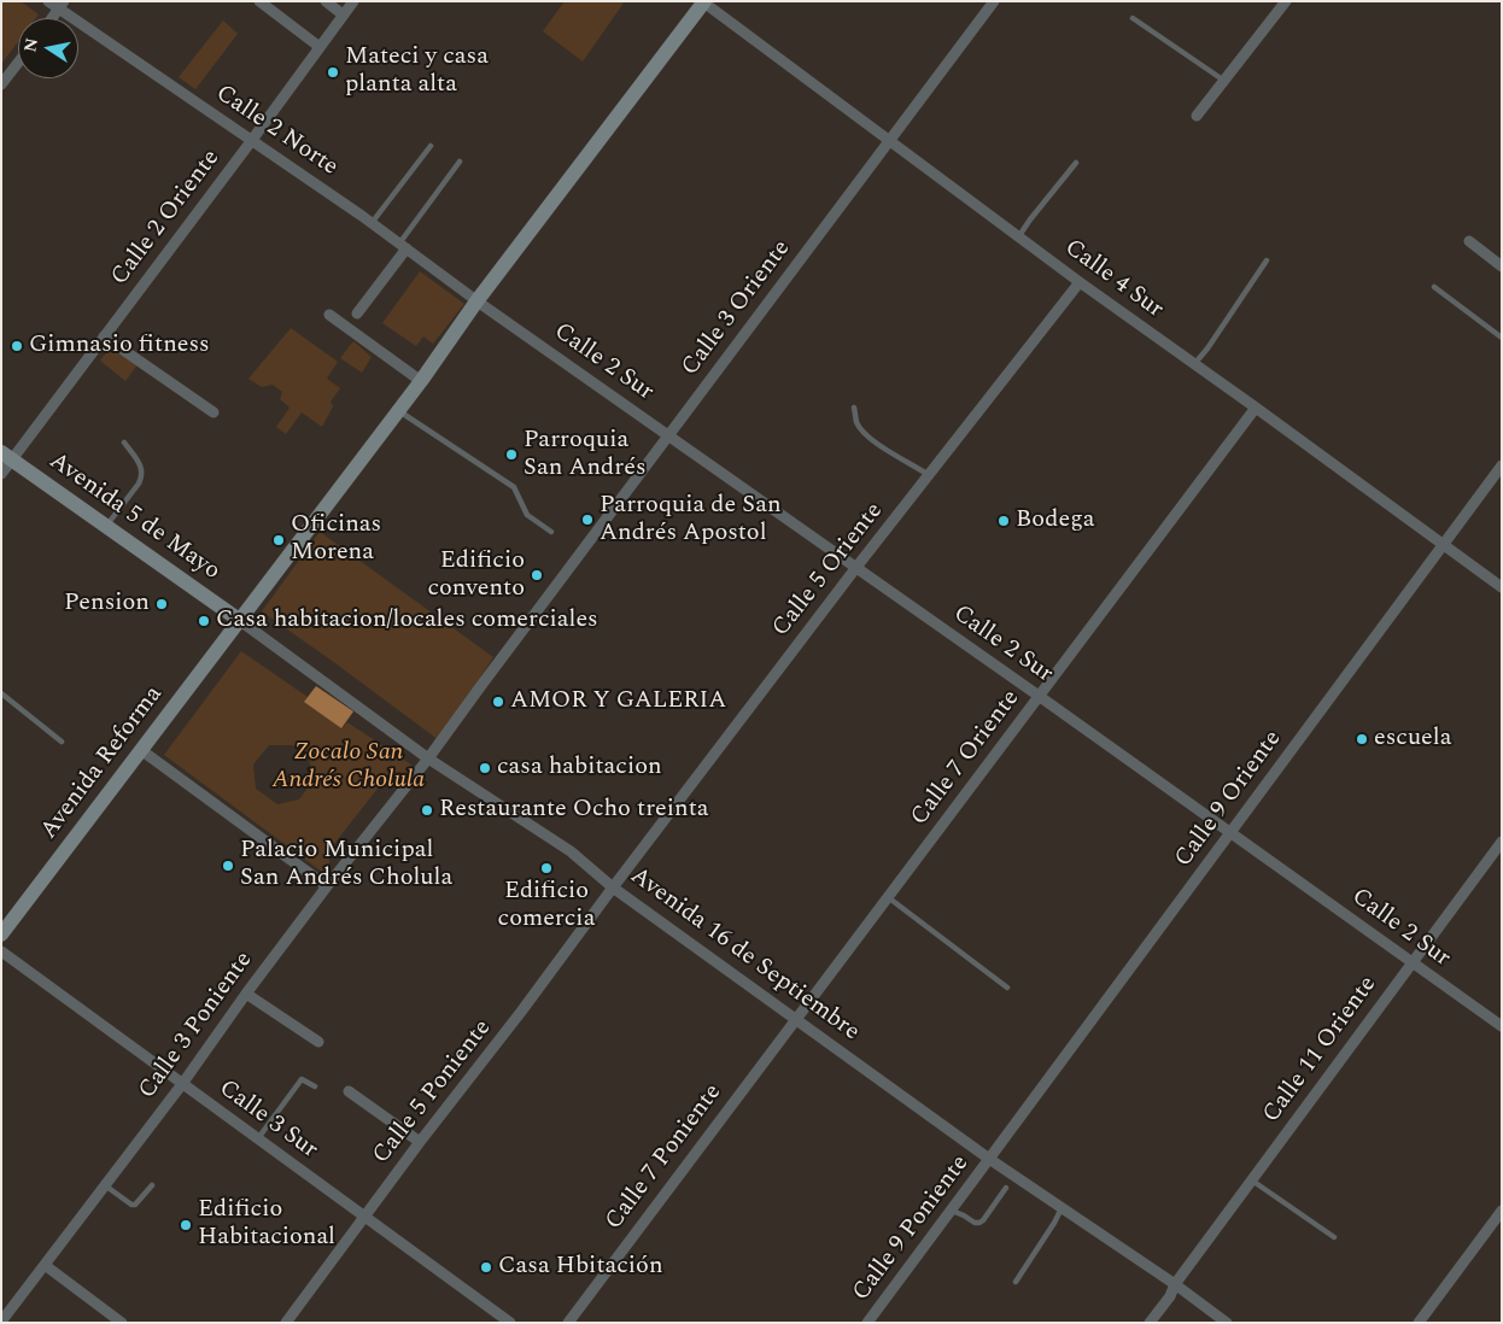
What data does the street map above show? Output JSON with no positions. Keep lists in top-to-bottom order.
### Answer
{
  "streets": {
    "main road": ["Avenida 5 de Mayo", "Avenida Reforma"],
    "street": [
      "Calle 2 Norte",
      "Calle 2 Oriente",
      "Calle 4 Sur",
      "Calle 3 Oriente",
      "Calle 2 Sur",
      "Calle 5 Oriente",
      "Calle 7 Oriente",
      "Calle 9 Oriente",
      "Avenida 16 de Septiembre",
      "Calle 3 Poniente",
      "Calle 11 Oriente",
      "Calle 5 Poniente",
      "Calle 3 Sur",
      "Calle 7 Poniente",
      "Calle 9 Poniente"
    ]
  },
  "crossings": [
    ["Calle 2 Norte", "Calle 2 Oriente"],
    ["Calle 2 Norte", "Calle 2 Sur"],
    ["Calle 2 Norte", "Avenida Reforma"],
    ["Calle 2 Oriente", "Avenida 5 de Mayo"],
    ["Calle 4 Sur", "Calle 3 Oriente"],
    ["Calle 4 Sur", "Calle 5 Oriente"],
    ["Calle 4 Sur", "Calle 7 Oriente"],
    ["Calle 4 Sur", "Avenida Reforma"],
    ["Calle 4 Sur", "Calle 9 Oriente"],
    ["Calle 3 Oriente", "Calle 2 Sur"],
    ["Calle 3 Oriente", "Avenida 16 de Septiembre"],
    ["Calle 3 Oriente", "Calle 3 Poniente"],
    ["Calle 2 Sur", "Calle 5 Oriente"],
    ["Calle 2 Sur", "Calle 7 Oriente"],
    ["Calle 2 Sur", "Avenida Reforma"],
    ["Calle 2 Sur", "Calle 9 Oriente"],
    ["Calle 2 Sur", "Calle 11 Oriente"],
    ["Avenida 5 de Mayo", "Avenida Reforma"],
    ["Avenida 5 de Mayo", "Avenida 16 de Septiembre"],
    ["Calle 5 Oriente", "Avenida 16 de Septiembre"],
    ["Calle 5 Oriente", "Calle 5 Poniente"],
    ["Calle 7 Oriente", "Avenida 16 de Septiembre"],
    ["Calle 7 Oriente", "Calle 7 Poniente"],
    ["Avenida Reforma", "Avenida 16 de Septiembre"],
    ["Calle 9 Oriente", "Avenida 16 de Septiembre"],
    ["Calle 9 Oriente", "Calle 9 Poniente"],
    ["Avenida 16 de Septiembre", "Calle 3 Poniente"],
    ["Avenida 16 de Septiembre", "Calle 11 Oriente"],
    ["Avenida 16 de Septiembre", "Calle 5 Poniente"],
    ["Avenida 16 de Septiembre", "Calle 7 Poniente"],
    ["Avenida 16 de Septiembre", "Calle 9 Poniente"],
    ["Calle 3 Poniente", "Calle 3 Sur"],
    ["Calle 5 Poniente", "Calle 3 Sur"]
  ],
  "parks": ["Zocalo San Andrés Cholula"],
  "places": [
    "Mateci y casa planta alta",
    "Gimnasio fitness",
    "Parroquia San Andrés",
    "Parroquia de San Andrés Apostol",
    "Bodega",
    "Oficinas Morena",
    "Edificio convento",
    "Pension",
    "Casa habitacion/locales comerciales",
    "AMOR Y GALERIA",
    "escuela",
    "casa habitacion",
    "Restaurante Ocho treinta",
    "Palacio Municipal San Andrés Cholula",
    "Edificio comercia",
    "Edificio Habitacional",
    "Casa Hbitación"
  ],
  "north": "left"
}
